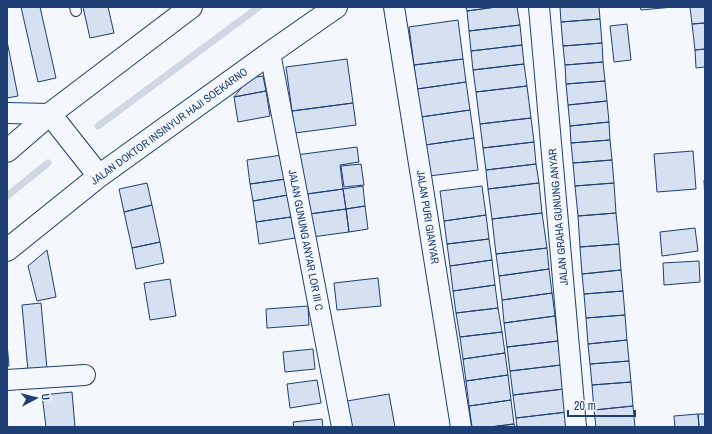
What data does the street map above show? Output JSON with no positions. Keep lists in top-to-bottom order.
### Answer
{
  "streets": {
    "main road": ["JALAN DOKTOR INSINYUR HAJI SOEKARNO"],
    "street": ["JALAN PURI GIANYAR", "JALAN GRAHA GUNUNG ANYAR", "JALAN GUNUNG ANYAR LOR III C"]
  },
  "crossings": [
    ["JALAN DOKTOR INSINYUR HAJI SOEKARNO", "JALAN GUNUNG ANYAR LOR III C"]
  ],
  "scale_bar": "20 m",
  "north": "right"
}
